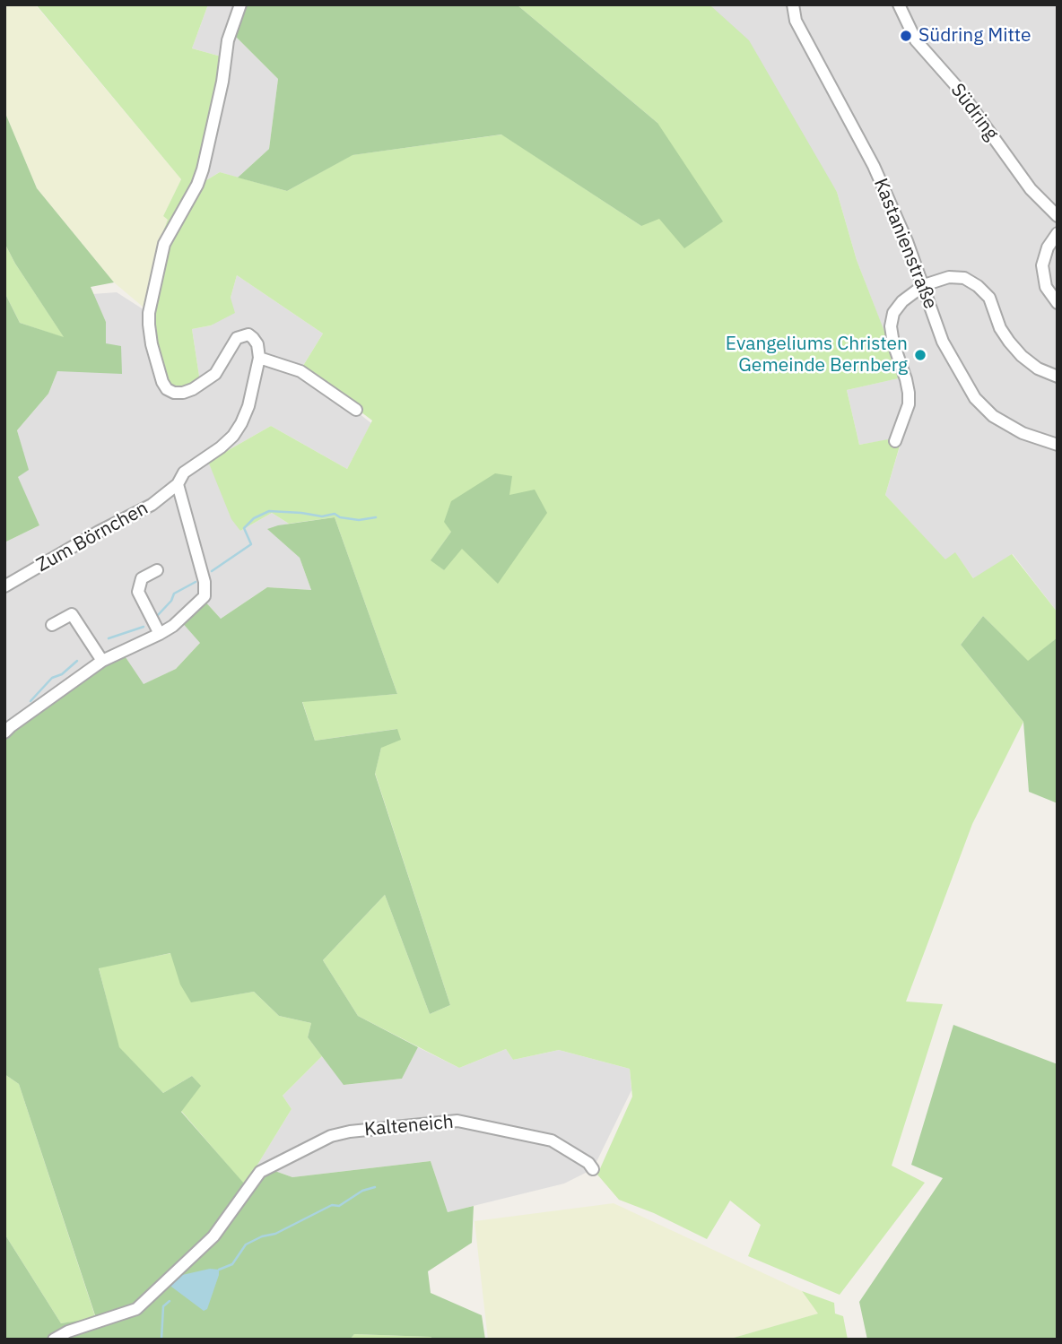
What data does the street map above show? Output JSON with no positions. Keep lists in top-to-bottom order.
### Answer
{
  "streets": {
    "street": [
      "Südring",
      "Kastanienstraße",
      "Zum Börnchen",
      "Kalteneich"
    ]
  },
  "places": ["Südring Mitte", "Evangeliums Christen Gemeinde Bernberg"]
}
